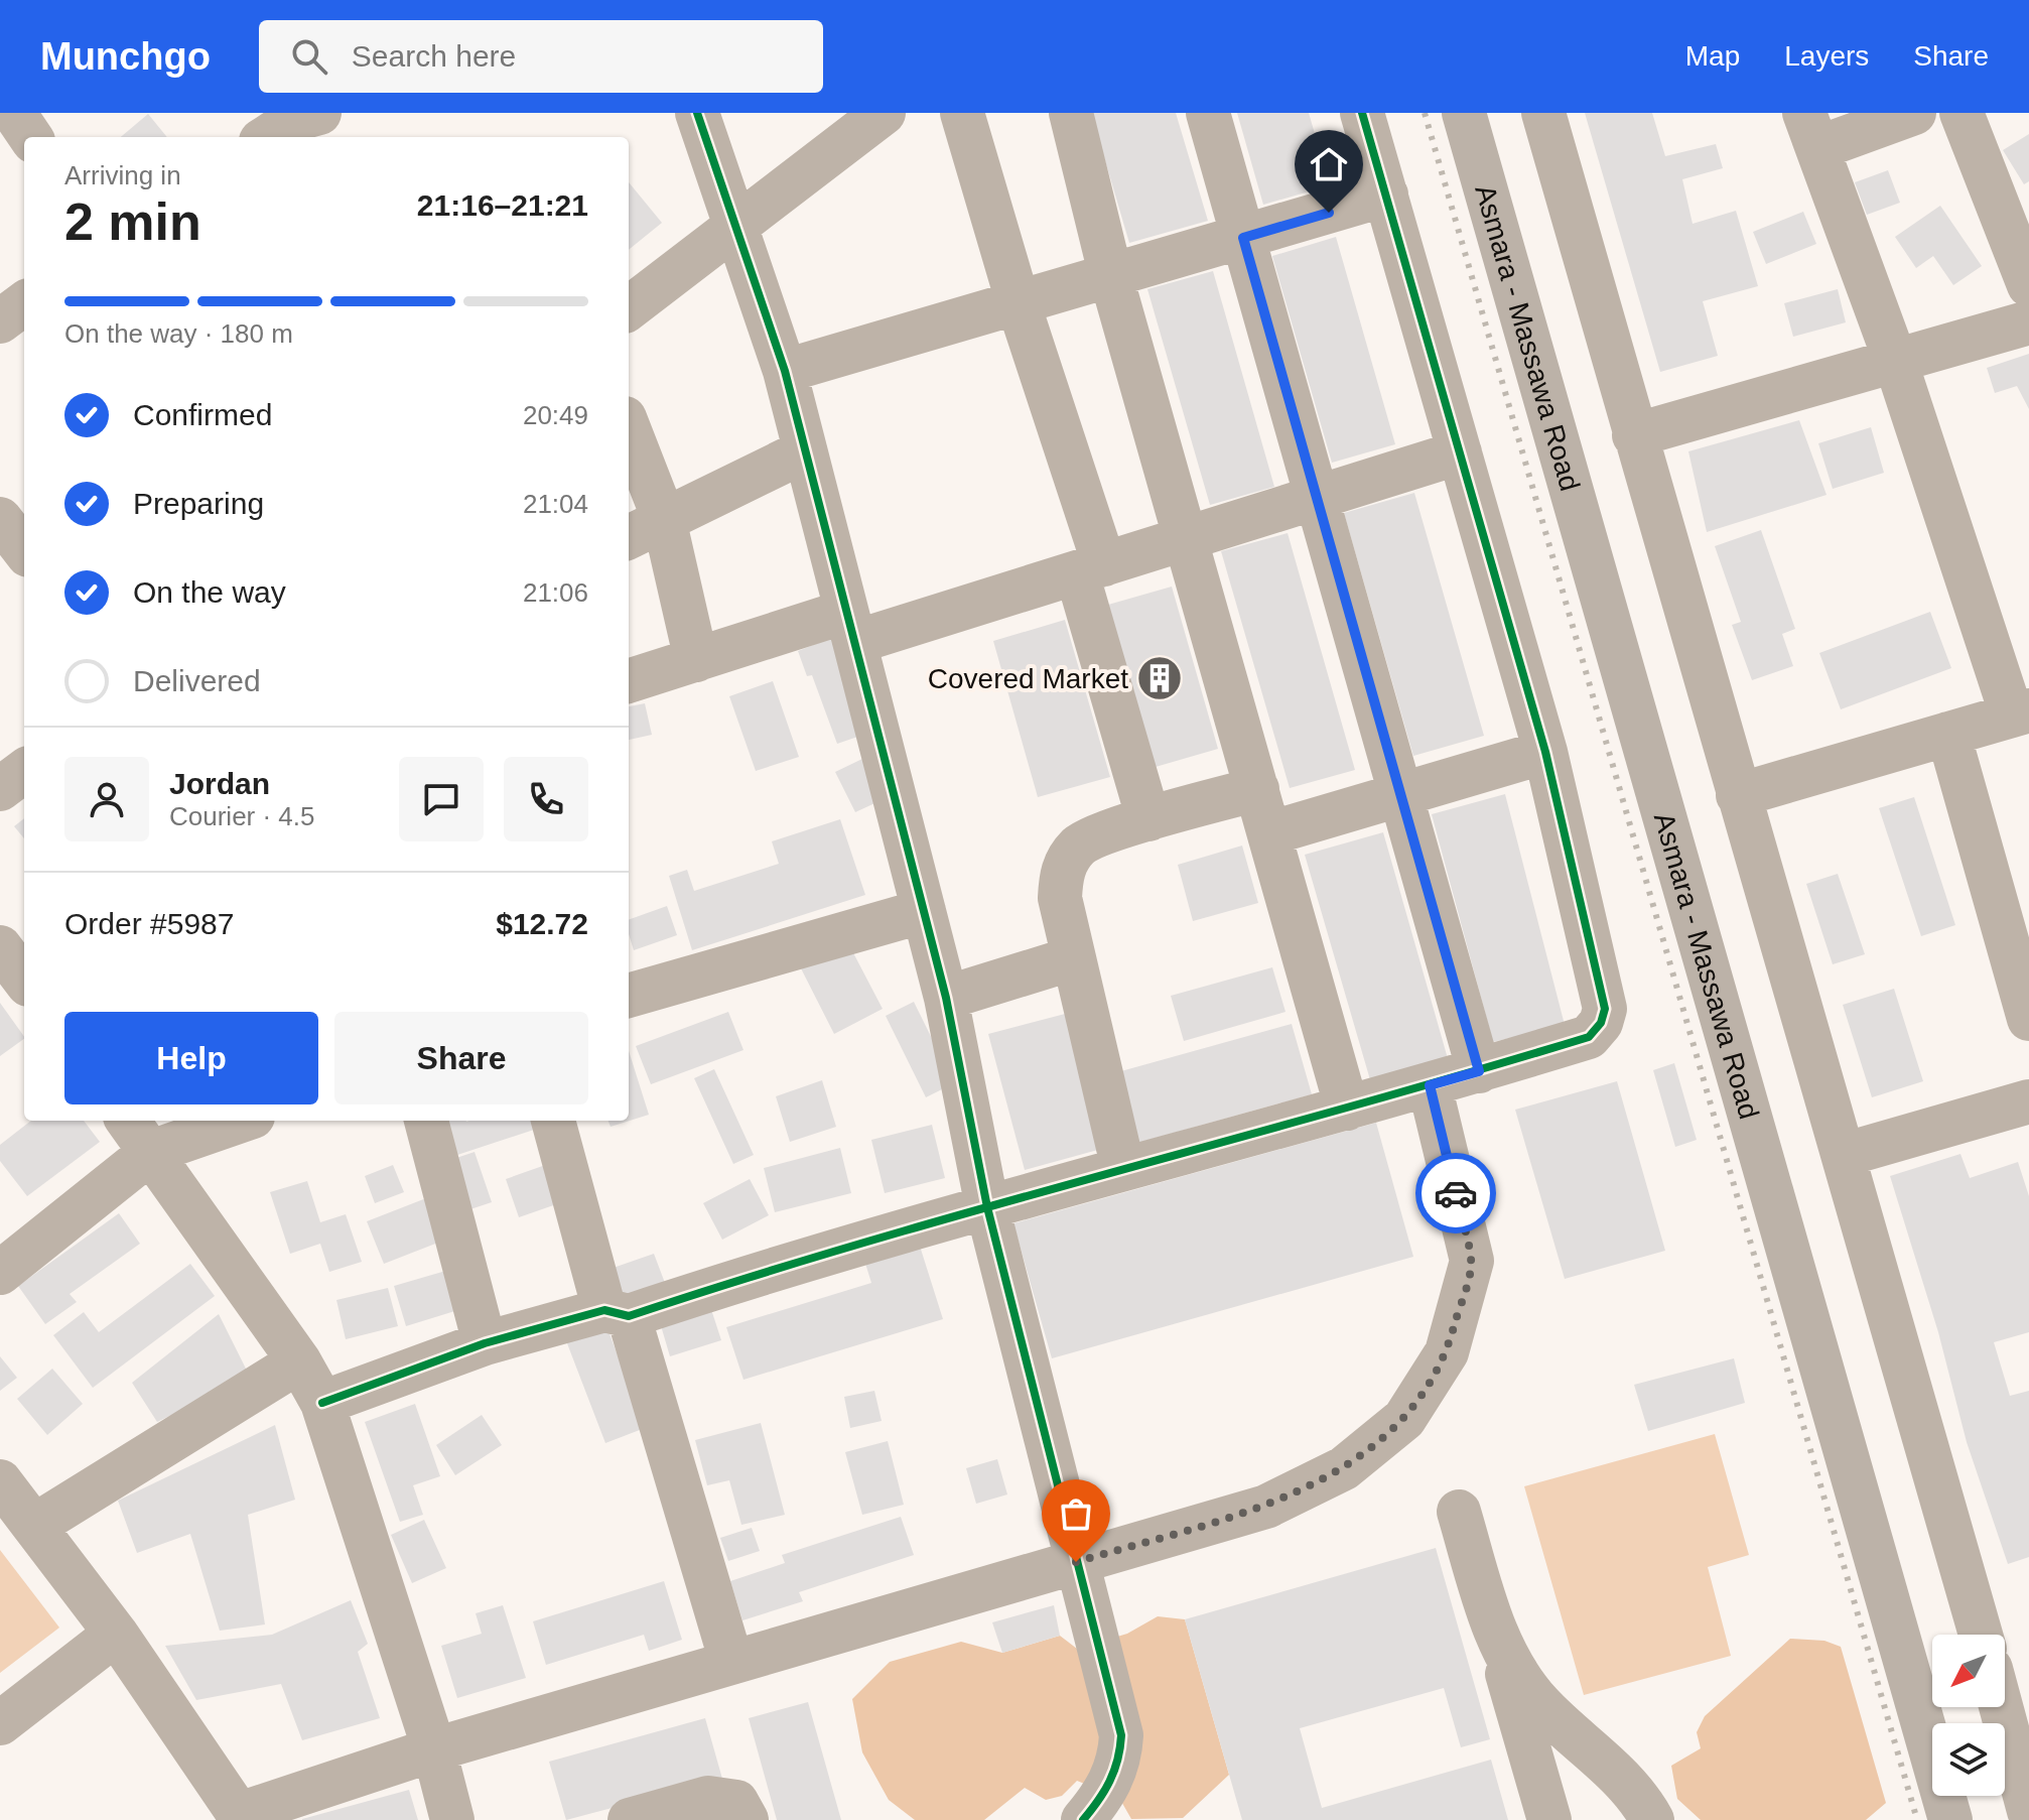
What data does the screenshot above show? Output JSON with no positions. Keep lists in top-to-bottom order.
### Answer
{
  "streets": {
    "highway": ["Asmara - Massawa Road"]
  },
  "places": {
    "building": ["Covered Market"]
  },
  "north": "bottom left",
  "page": {
    "header": "Munchgo",
    "search": "Search here",
    "nav": ["Map", "Layers", "Share"],
    "heading": ["2 min", "Arriving in", "21:16–21:21"],
    "panel": [
      "Jordan",
      "Courier · 4.5",
      "Order #5987",
      "$12.72"
    ],
    "bar": "On the way · 180 m",
    "list": [
      ["Confirmed", "20:49"],
      ["Preparing", "21:04"],
      ["On the way", "21:06"],
      "Delivered"
    ],
    "buttons": ["Help", "Share"]
  }
}
